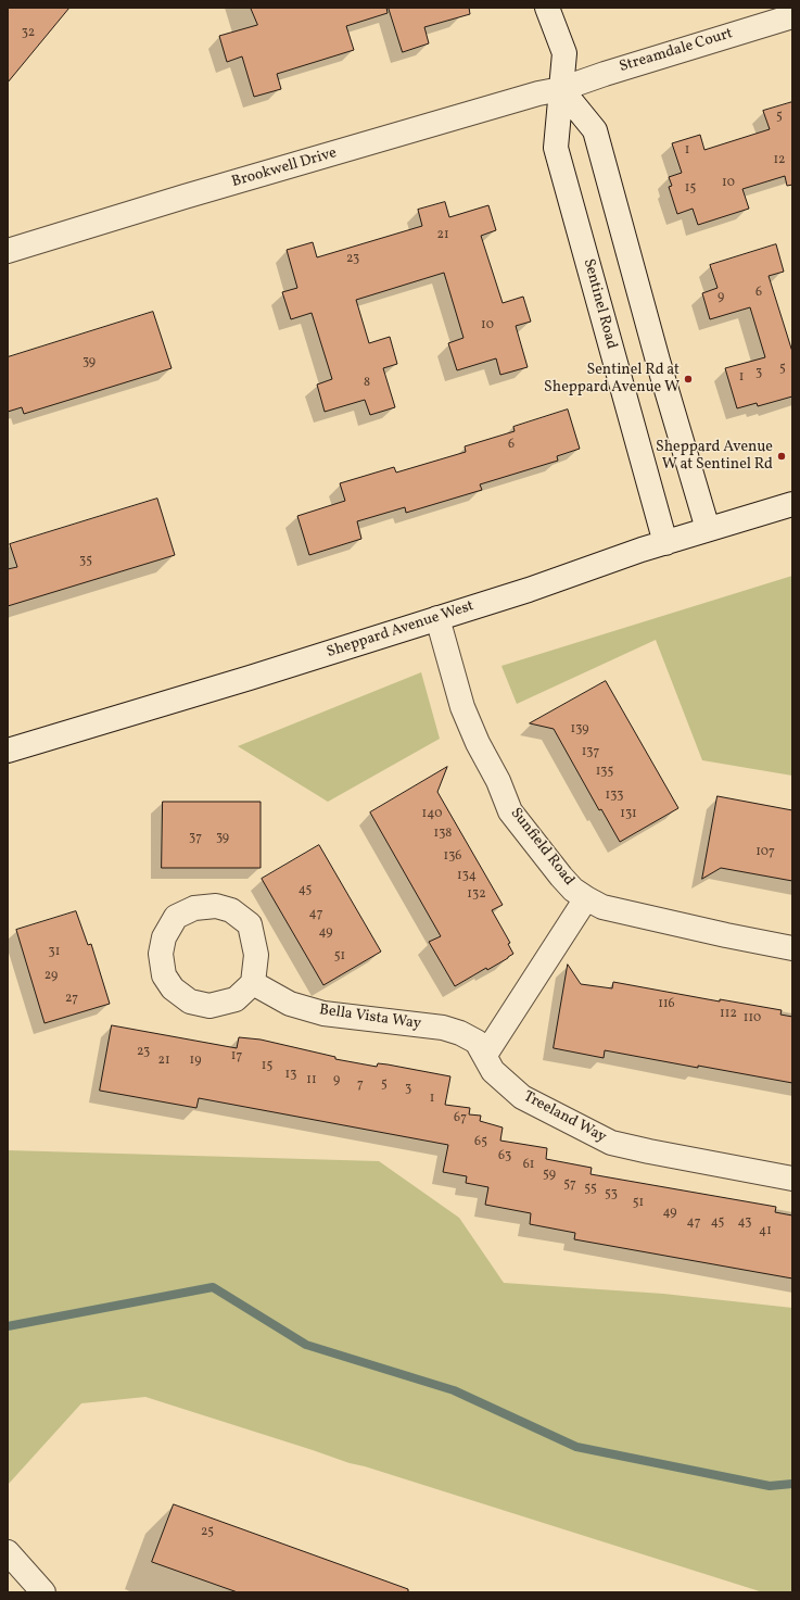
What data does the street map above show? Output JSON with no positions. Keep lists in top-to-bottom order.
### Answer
{
  "streets": {
    "street": [
      "Streamdale Court",
      "Brookwell Drive",
      "Sentinel Road",
      "Sheppard Avenue West",
      "Sunfield Road",
      "Bella Vista Way",
      "Treeland Way"
    ]
  },
  "crossings": [
    ["Streamdale Court", "Brookwell Drive"],
    ["Streamdale Court", "Sentinel Road"],
    ["Brookwell Drive", "Sentinel Road"],
    ["Sentinel Road", "Sheppard Avenue West"],
    ["Sheppard Avenue West", "Sunfield Road"],
    ["Bella Vista Way", "Treeland Way"]
  ],
  "places": ["Sentinel Rd at Sheppard Avenue W", "Sheppard Avenue W at Sentinel Rd"],
  "house_numbers": [
    "32",
    "5",
    "1",
    "12",
    "10",
    "15",
    "21",
    "23",
    "6",
    "9",
    "10",
    "39",
    "5",
    "3",
    "1",
    "8",
    "6",
    "35",
    "139",
    "137",
    "135",
    "133",
    "140",
    "131",
    "138",
    "37",
    "39",
    "107",
    "136",
    "134",
    "45",
    "132",
    "47",
    "49",
    "31",
    "51",
    "29",
    "27",
    "116",
    "112",
    "110",
    "23",
    "17",
    "21",
    "19",
    "15",
    "13",
    "11",
    "9",
    "7",
    "5",
    "3",
    "1",
    "67",
    "65",
    "63",
    "61",
    "59",
    "57",
    "55",
    "53",
    "51",
    "49",
    "47",
    "45",
    "43",
    "41",
    "25"
  ]
}
